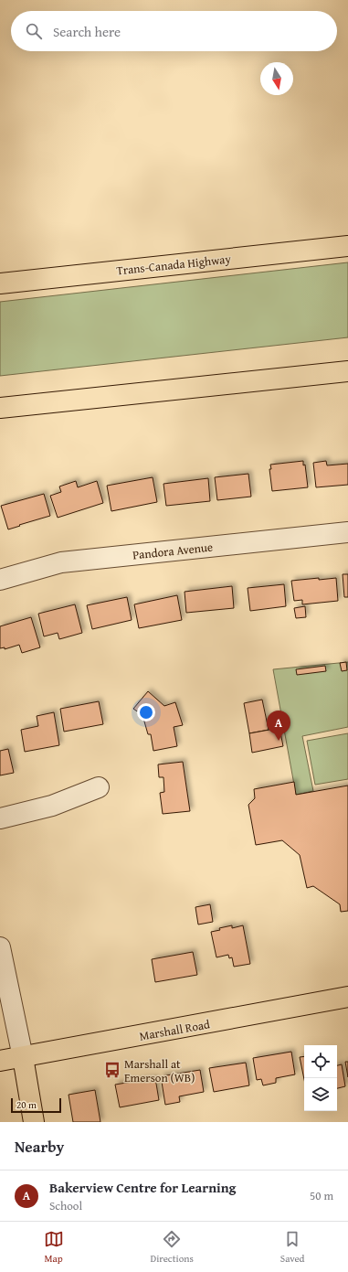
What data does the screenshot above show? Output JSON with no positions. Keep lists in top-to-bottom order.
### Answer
{
  "streets": {
    "main road": ["Trans-Canada Highway", "Marshall Road"],
    "street": ["Pandora Avenue"]
  },
  "places": {
    "bus stop": ["Marshall at Emerson (WB)"]
  },
  "scale_bar": "20 m",
  "north": "bottom",
  "page": {
    "search": "Search here",
    "pins": "A",
    "scale": "20 m",
    "heading": "Nearby",
    "list": [
      {
        "mark": "A",
        "name": "Bakerview Centre for Learning",
        "note": "School",
        "value": "50 m"
      }
    ],
    "nav": ["Map", "Directions", "Saved"]
  }
}
